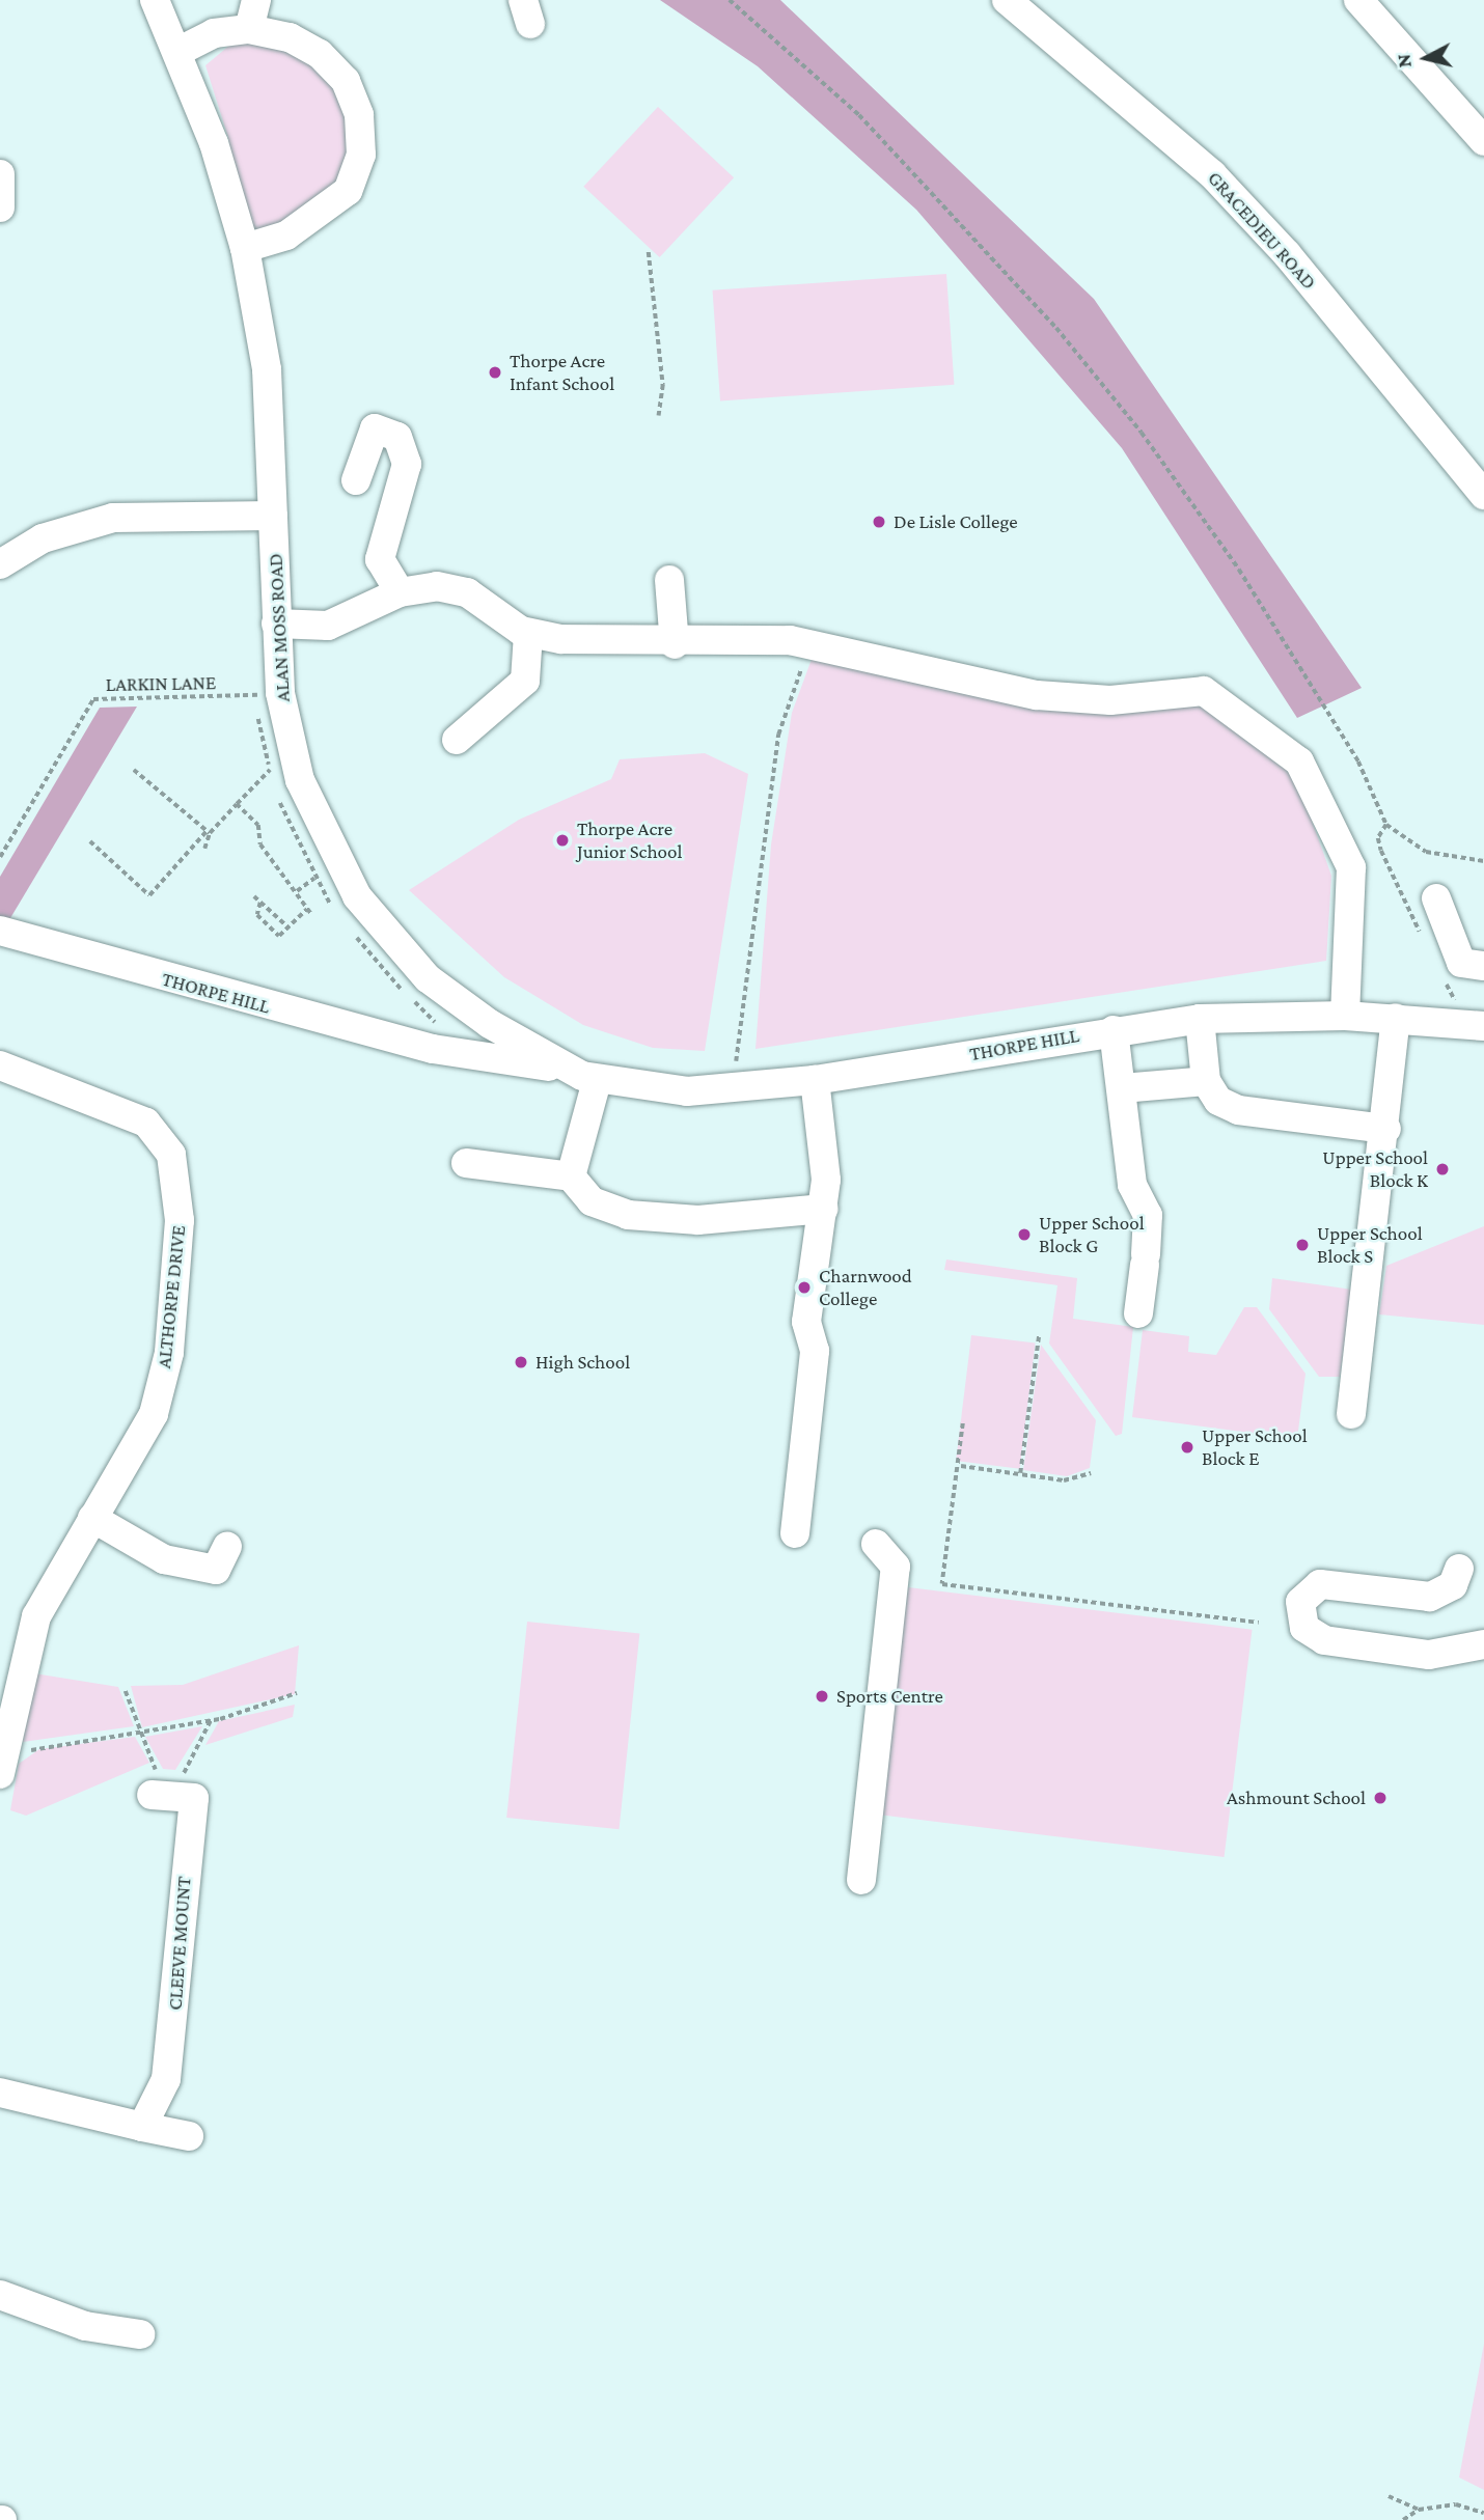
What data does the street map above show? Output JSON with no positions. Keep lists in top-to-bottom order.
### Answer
{
  "streets": {
    "street": [
      "GRACEDIEU ROAD",
      "ALAN MOSS ROAD",
      "THORPE HILL",
      "ALTHORPE DRIVE",
      "CLEEVE MOUNT"
    ],
    "path": ["LARKIN LANE"]
  },
  "crossings": [
    ["ALAN MOSS ROAD", "LARKIN LANE"],
    ["ALAN MOSS ROAD", "THORPE HILL"]
  ],
  "places": [
    "Thorpe Acre Infant School",
    "De Lisle College",
    "Thorpe Acre Junior School",
    "Upper School Block K",
    "Upper School Block G",
    "Upper School Block S",
    "Charnwood College",
    "High School",
    "Upper School Block E",
    "Sports Centre",
    "Ashmount School"
  ],
  "north": "left"
}
